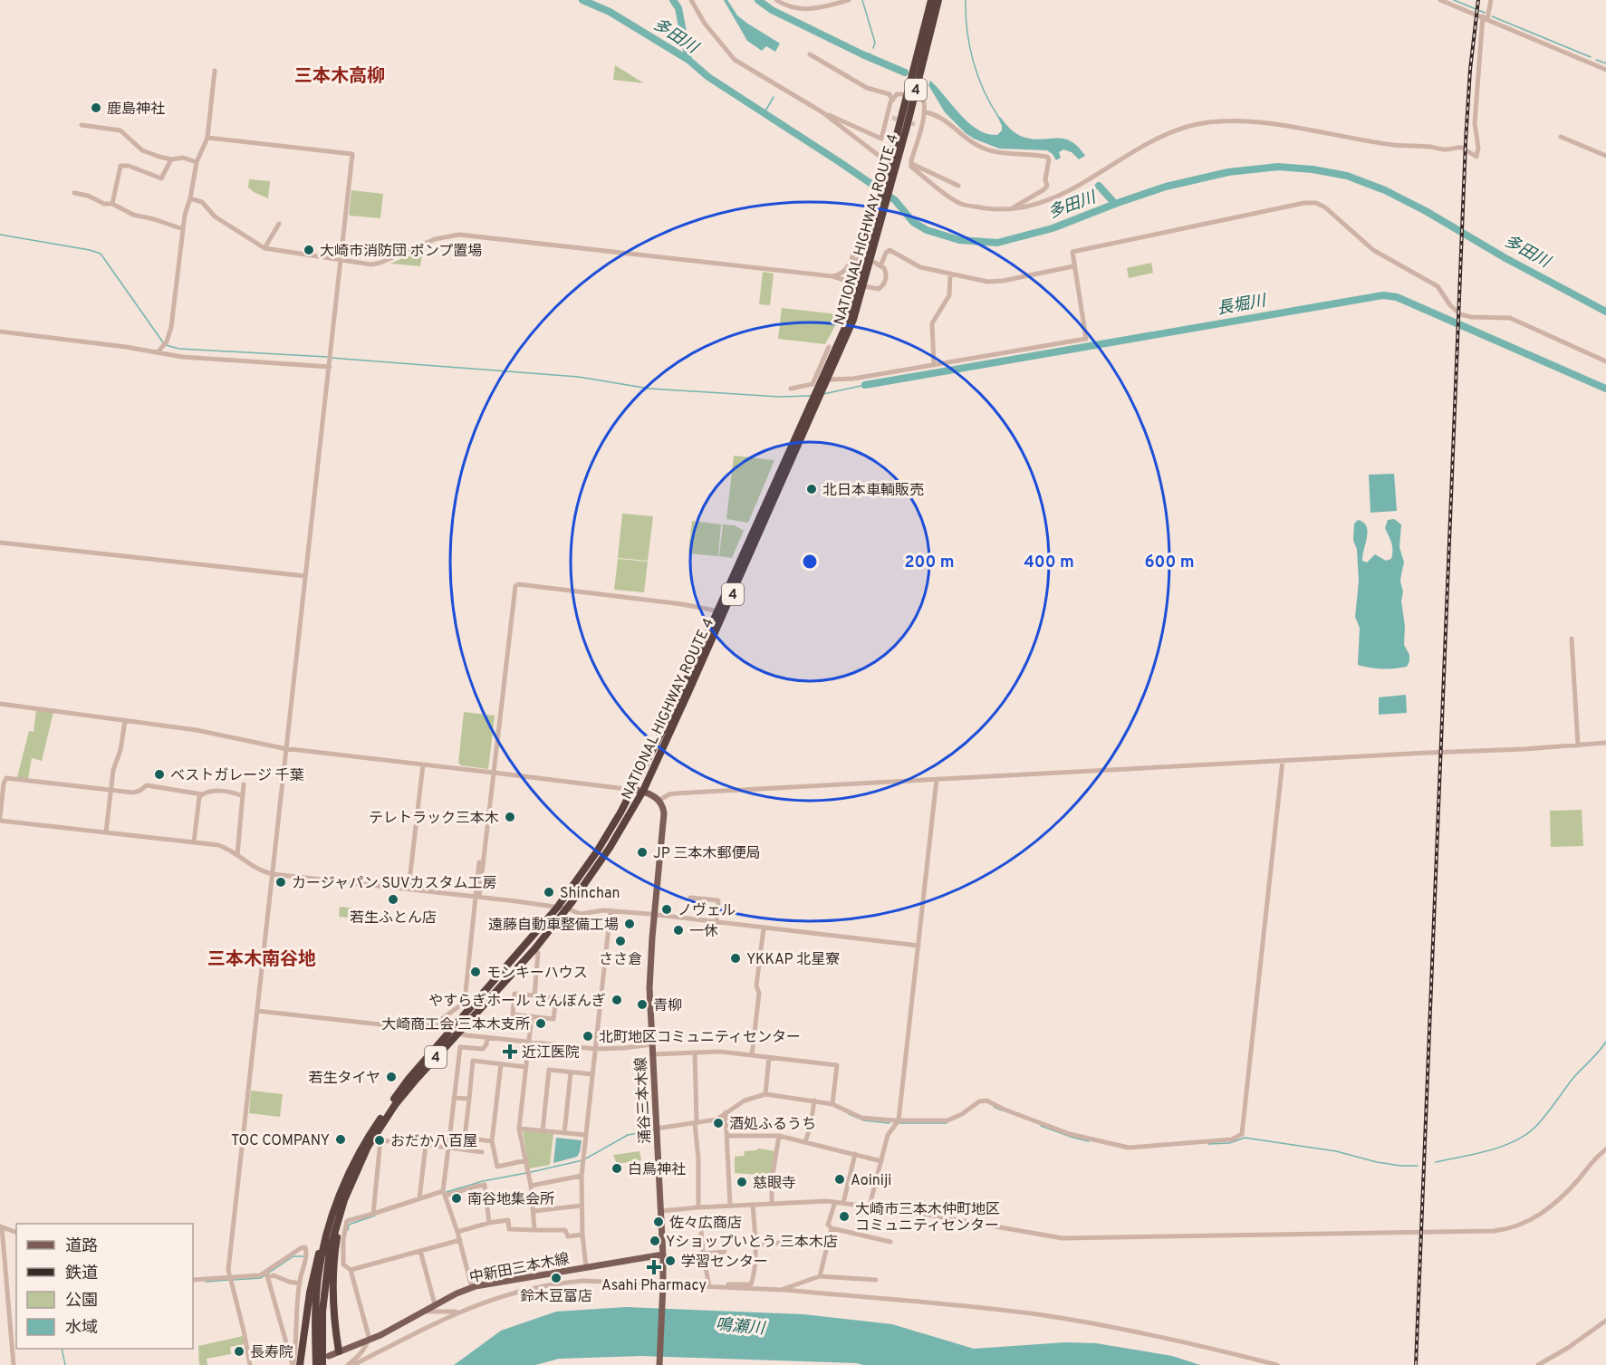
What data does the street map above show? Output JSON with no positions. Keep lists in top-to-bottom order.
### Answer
{
  "streets": {
    "highway": ["4", "NATIONAL HIGHWAY ROUTE 4"],
    "main road": ["涌谷三本木線", "中新田三本木線"]
  },
  "crossings": [
    ["涌谷三本木線", "中新田三本木線"]
  ],
  "districts": ["三本木高柳", "三本木南谷地"],
  "water": ["多田川", "長堀川", "鳴瀬川"],
  "places": {
    "other": [
      "鹿島神社",
      "大崎市消防団 ポンプ置場",
      "北日本車輌販売",
      "ベストガレージ 千葉",
      "テレトラック三本木",
      "JP 三本木郵便局",
      "カージャパン SUVカスタム工房",
      "Shinchan",
      "若生ふとん店",
      "ノヴェル",
      "遠藤自動車整備工場",
      "一休",
      "ささ倉",
      "YKKAP 北星寮",
      "モンキーハウス",
      "やすらぎホール さんぼんぎ",
      "青柳",
      "大崎商工会 三本木支所",
      "北町地区コミュニティセンター",
      "若生タイヤ",
      "酒処ふるうち",
      "TOC COMPANY",
      "おだか八百屋",
      "白鳥神社",
      "Aoiniji",
      "慈眼寺",
      "南谷地集会所",
      "大崎市三本木仲町地区 コミュニティセンター",
      "佐々広商店",
      "Yショップいとう 三本木店",
      "学習センター",
      "鈴木豆富店",
      "長寿院"
    ],
    "health": ["近江医院", "Asahi Pharmacy"]
  },
  "legend": [
    "道路",
    "鉄道",
    "公園",
    "水域"
  ],
  "rings": ["200 m", "400 m", "600 m"]
}
